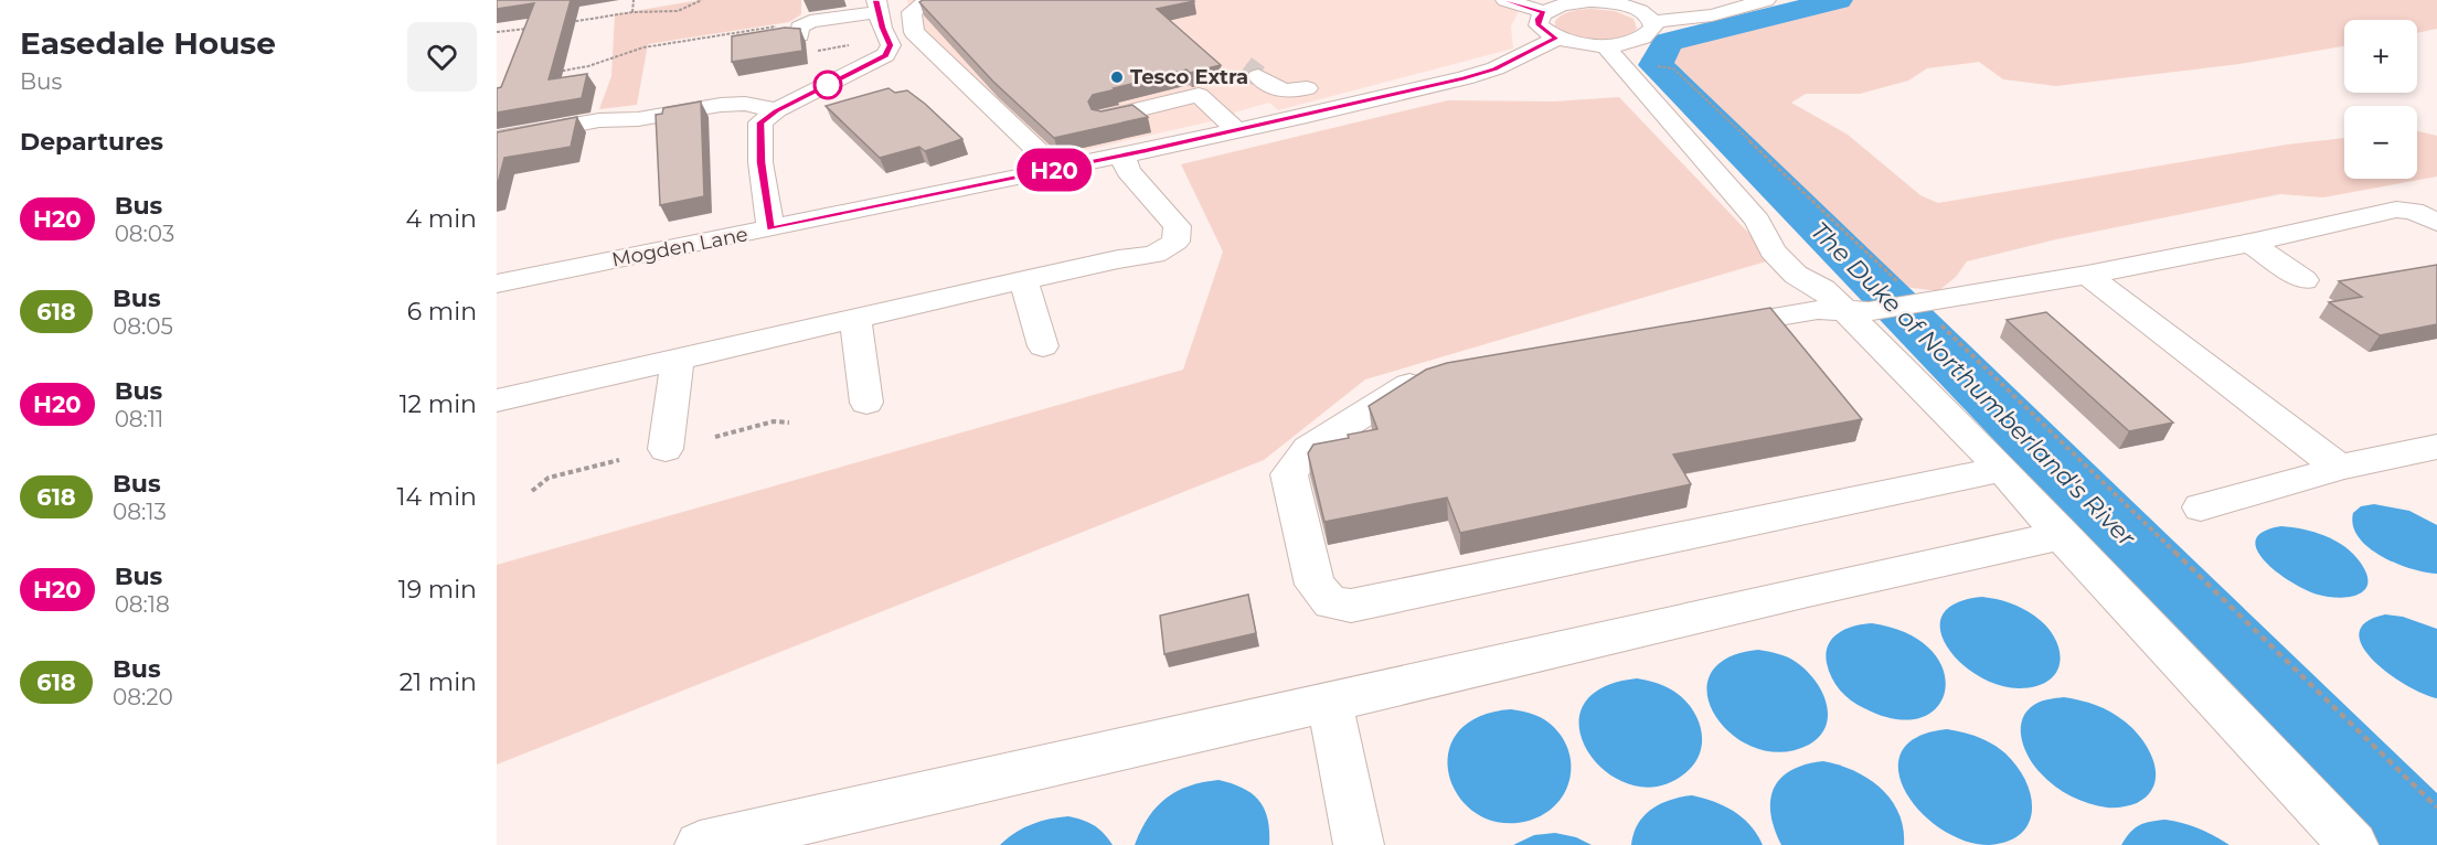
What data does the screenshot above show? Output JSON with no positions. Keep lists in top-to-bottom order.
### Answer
{
  "streets": {
    "street": ["Mogden Lane"]
  },
  "water": ["The Duke of Northumberland's River"],
  "places": ["Tesco Extra"],
  "lines": ["bus line H20"],
  "page": {
    "heading": [
      ["Easedale House", "Bus"],
      "Departures"
    ],
    "on_map": "H20",
    "map_buttons": ["+", "−"],
    "list": [
      {
        "mark": "H20",
        "name": "Bus",
        "note": "08:03",
        "value": "4 min"
      },
      {
        "mark": "618",
        "name": "Bus",
        "note": "08:05",
        "value": "6 min"
      },
      {
        "mark": "H20",
        "name": "Bus",
        "note": "08:11",
        "value": "12 min"
      },
      {
        "mark": "618",
        "name": "Bus",
        "note": "08:13",
        "value": "14 min"
      },
      {
        "mark": "H20",
        "name": "Bus",
        "note": "08:18",
        "value": "19 min"
      },
      {
        "mark": "618",
        "name": "Bus",
        "note": "08:20",
        "value": "21 min"
      }
    ]
  }
}
